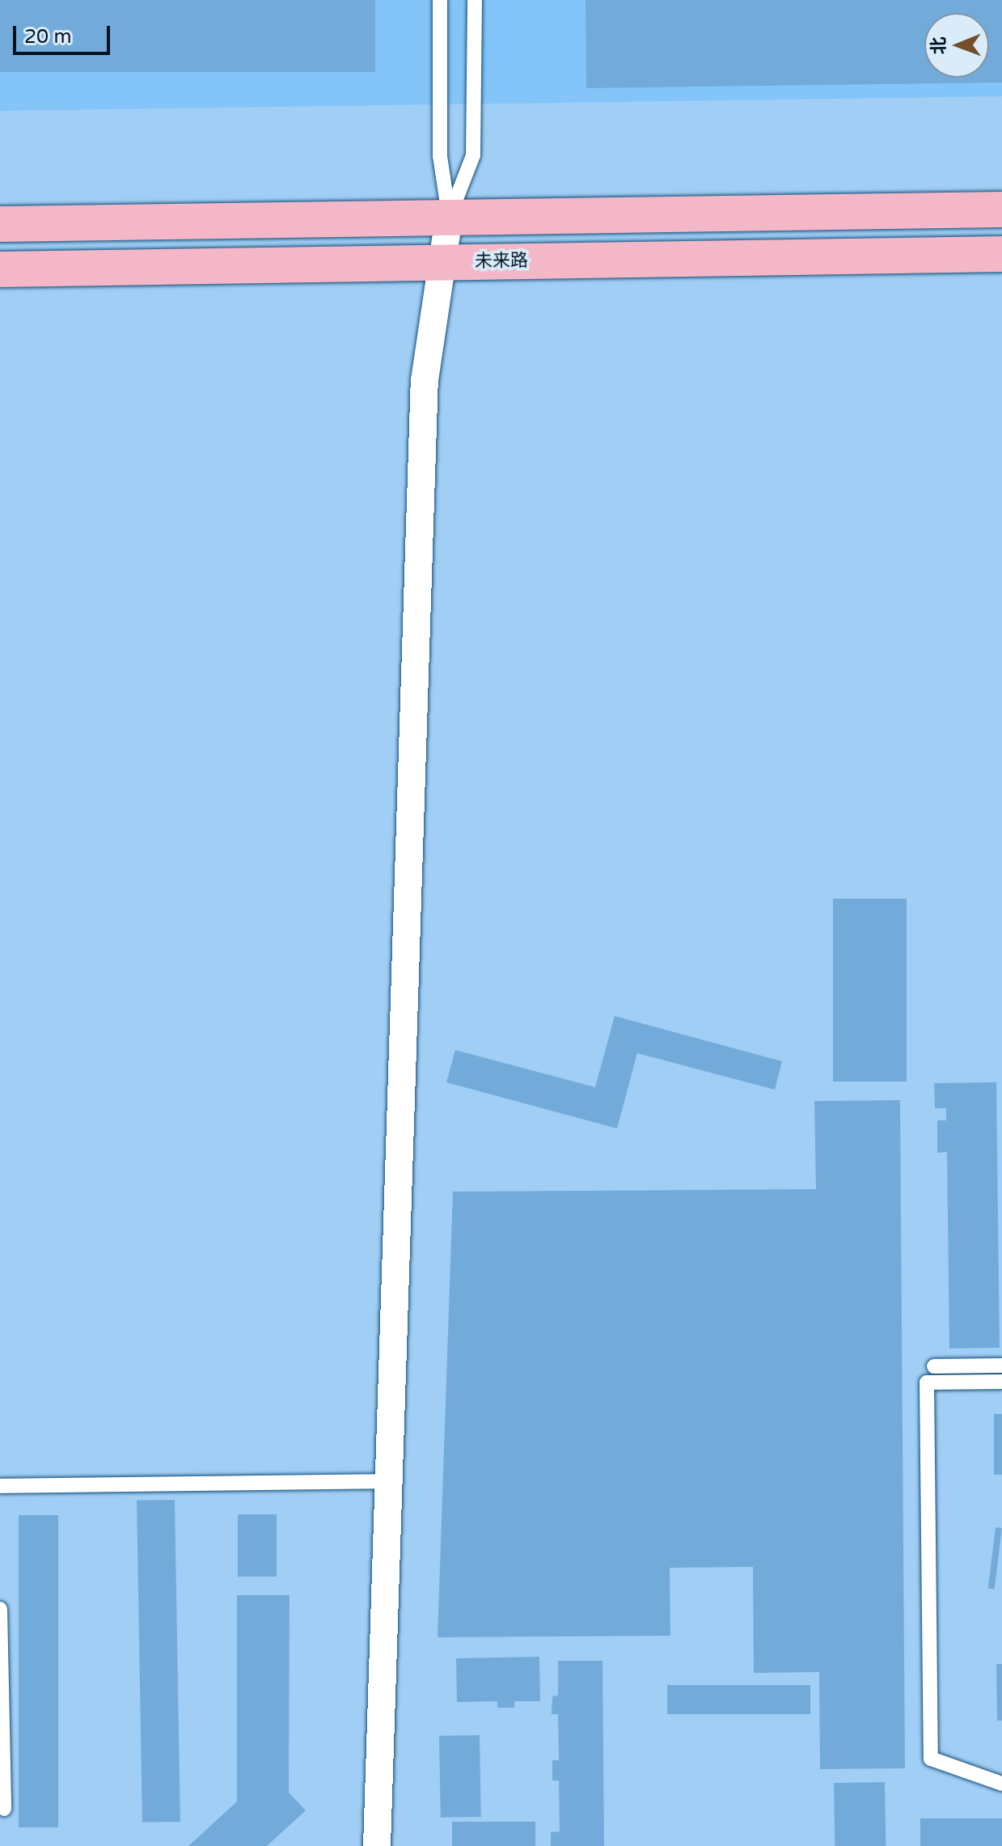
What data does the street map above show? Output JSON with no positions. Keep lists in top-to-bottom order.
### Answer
{
  "streets": {
    "main road": ["未来路"]
  },
  "scale_bar": "20 m",
  "north": "left"
}
